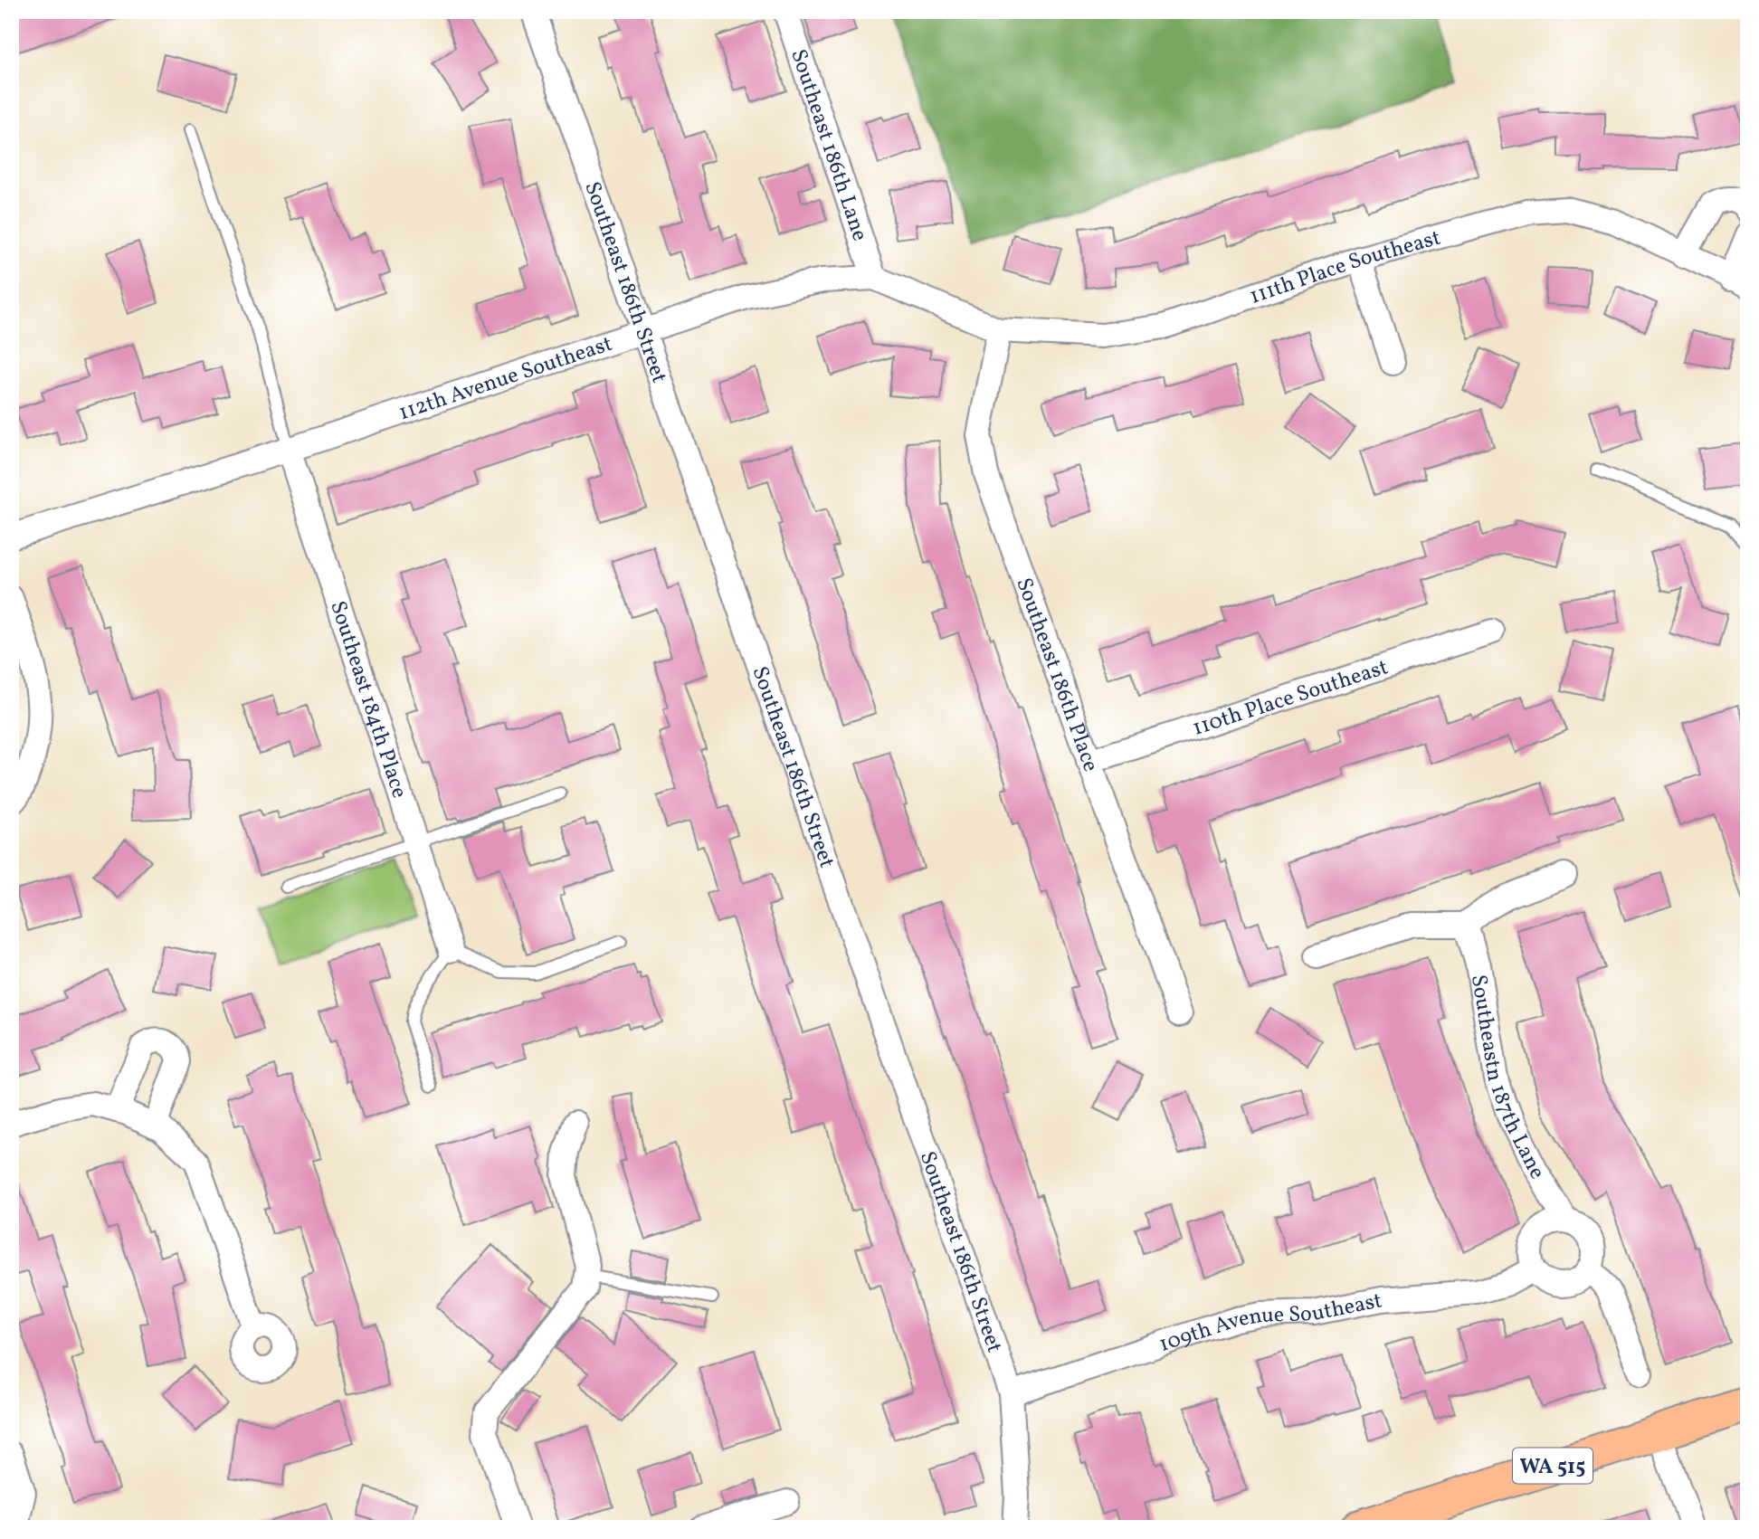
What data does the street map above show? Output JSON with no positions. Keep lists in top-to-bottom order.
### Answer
{
  "streets": {
    "main road": ["WA 515"],
    "street": [
      "Southeast 186th Lane",
      "111th Place Southeast",
      "Southeast 186th Street",
      "112th Avenue Southeast",
      "Southeast 186th Place",
      "110th Place Southeast",
      "Southeast 184th Place",
      "Southeastn 187th Lane",
      "109th Avenue Southeast"
    ]
  },
  "crossings": [
    ["Southeast 186th Lane", "112th Avenue Southeast"],
    ["111th Place Southeast", "112th Avenue Southeast"],
    ["111th Place Southeast", "Southeast 186th Place"],
    ["Southeast 186th Street", "112th Avenue Southeast"],
    ["Southeast 186th Street", "109th Avenue Southeast"],
    ["112th Avenue Southeast", "Southeast 186th Place"],
    ["112th Avenue Southeast", "Southeast 184th Place"],
    ["Southeast 186th Place", "110th Place Southeast"],
    ["Southeastn 187th Lane", "109th Avenue Southeast"]
  ]
}
